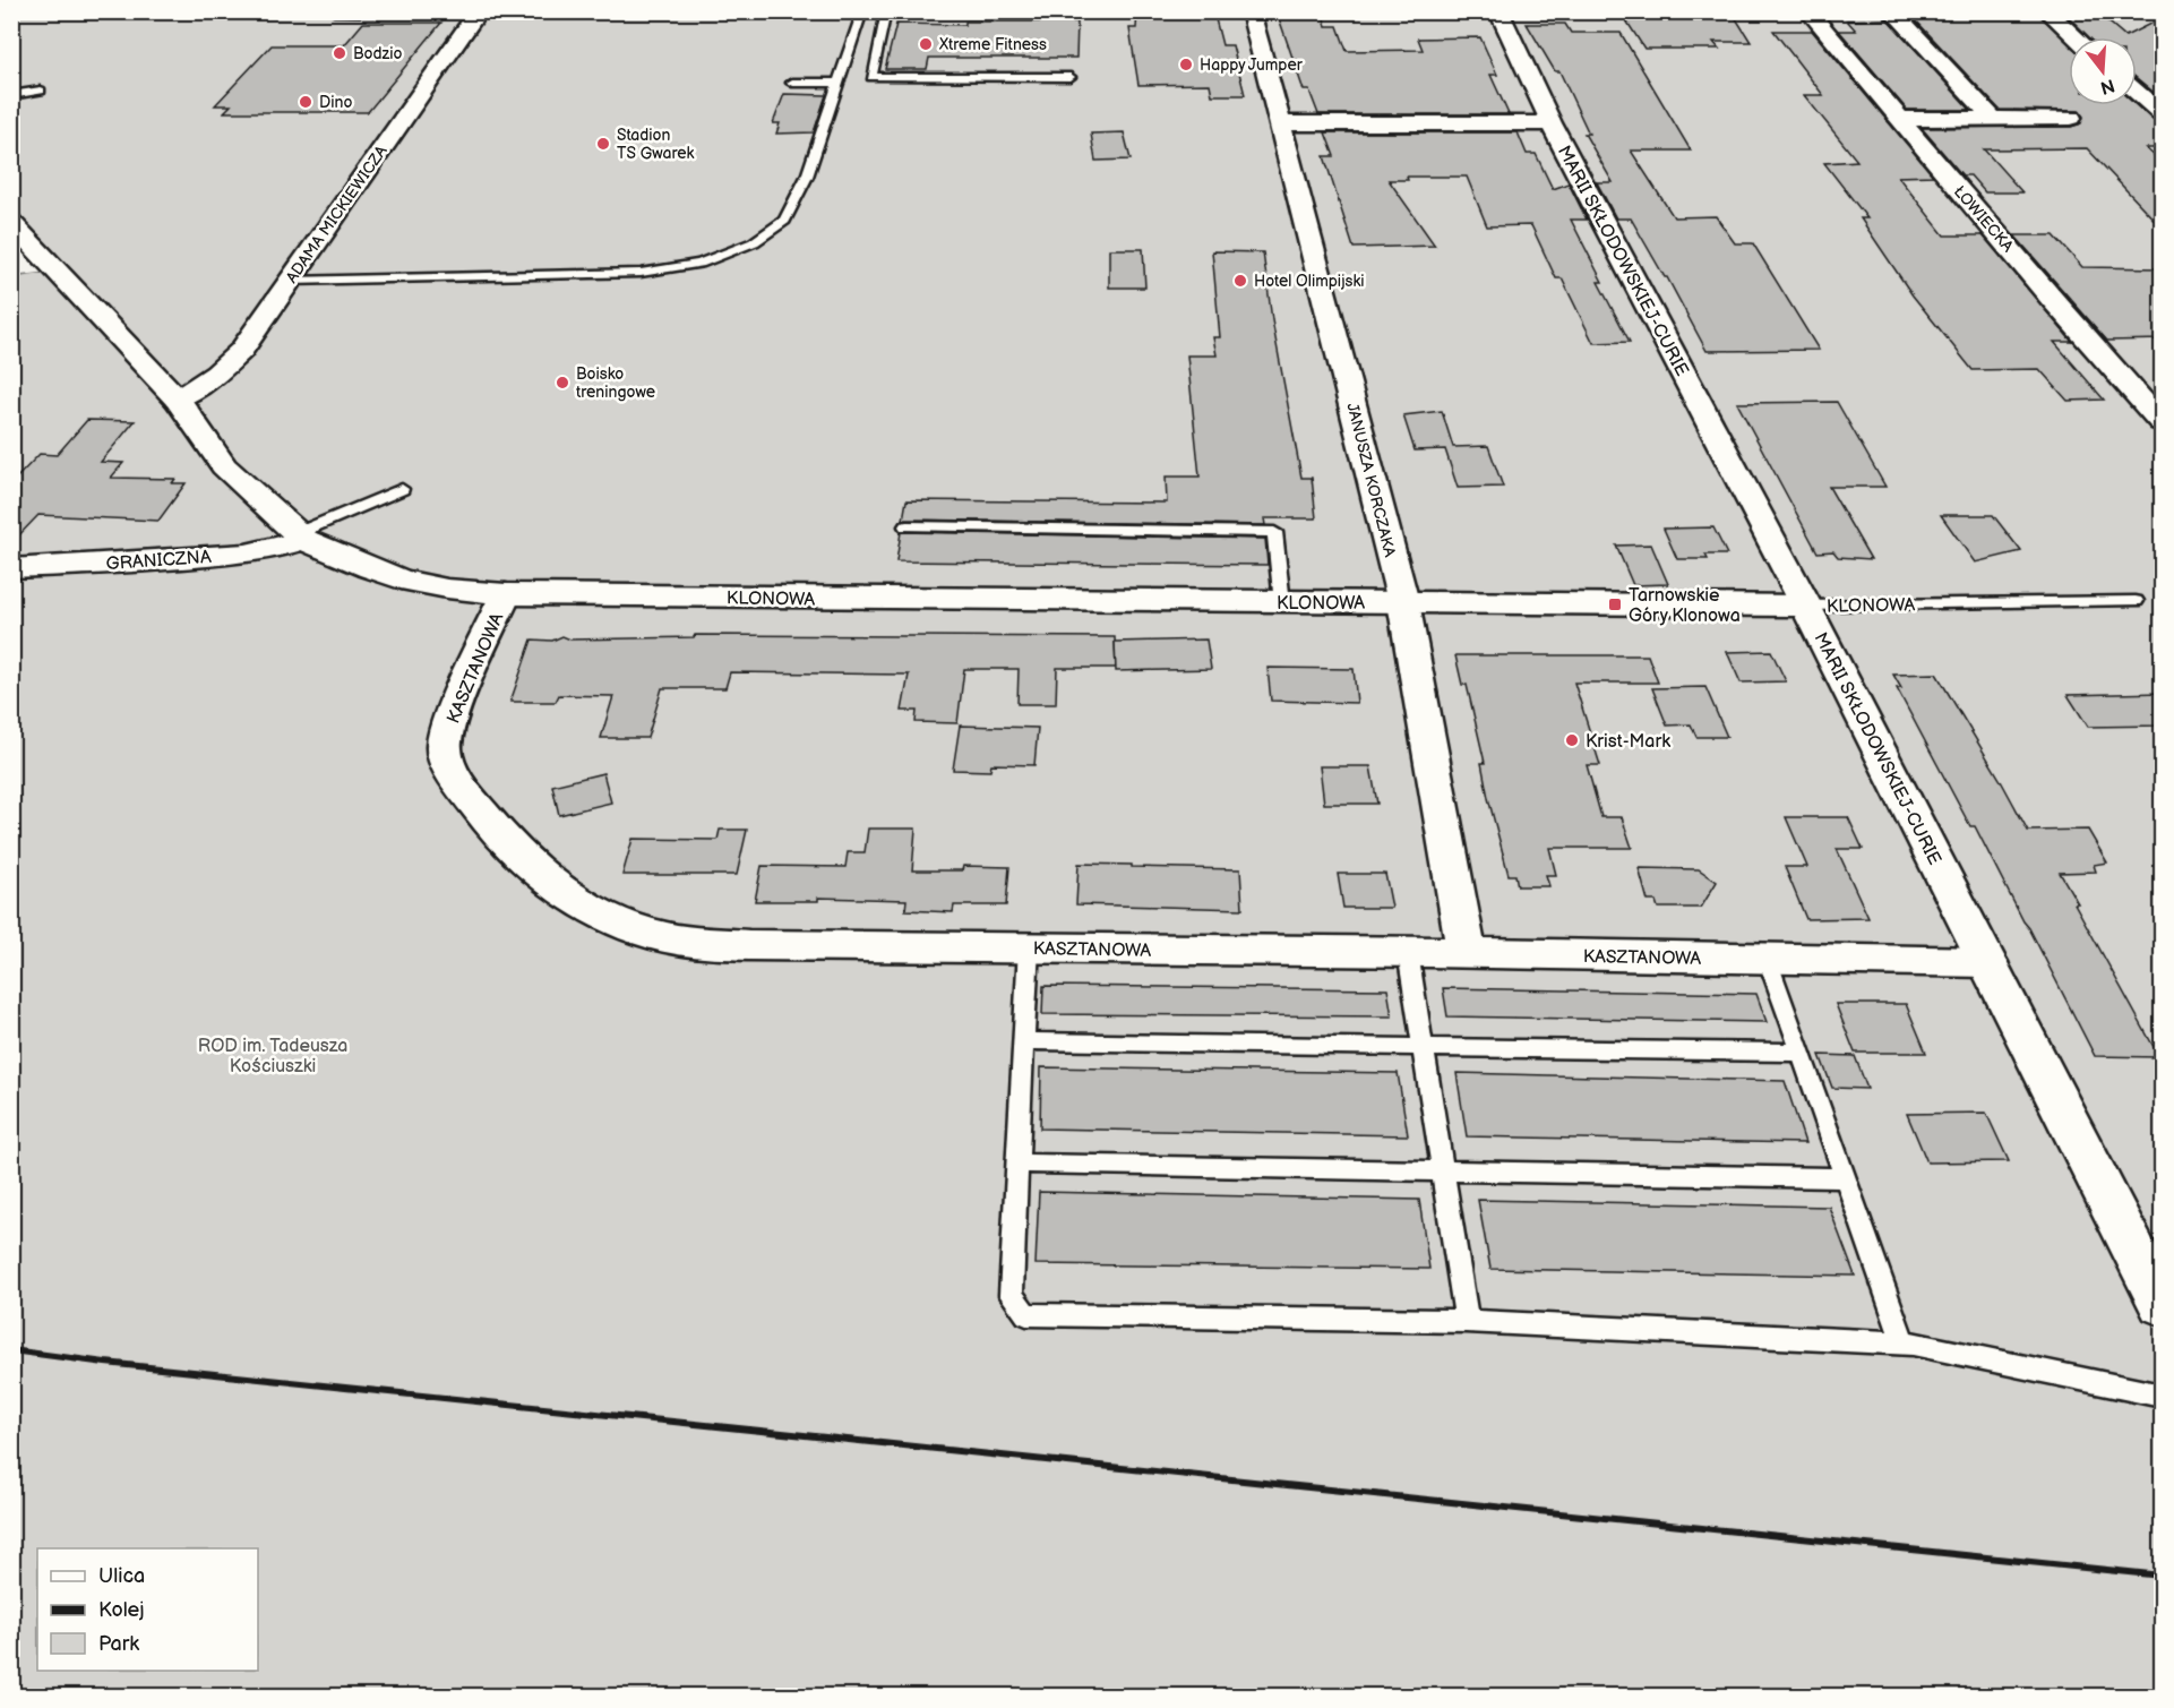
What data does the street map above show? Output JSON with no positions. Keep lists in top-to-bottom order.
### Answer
{
  "streets": {
    "street": [
      "ADAMA MICKIEWICZA",
      "ŁOWIECKA",
      "MARII SKŁODOWSKIEJ-CURIE",
      "JANUSZA KORCZAKA",
      "GRANICZNA",
      "KLONOWA",
      "KASZTANOWA"
    ]
  },
  "crossings": [
    ["ADAMA MICKIEWICZA", "KLONOWA"],
    ["MARII SKŁODOWSKIEJ-CURIE", "KLONOWA"],
    ["MARII SKŁODOWSKIEJ-CURIE", "KASZTANOWA"],
    ["JANUSZA KORCZAKA", "KLONOWA"],
    ["JANUSZA KORCZAKA", "KASZTANOWA"],
    ["GRANICZNA", "KLONOWA"],
    ["KLONOWA", "KASZTANOWA"]
  ],
  "parks": ["ROD im. Tadeusza Kościuszki"],
  "places": {
    "other": [
      "Xtreme Fitness",
      "Bodzio",
      "Happy Jumper",
      "Dino",
      "Stadion TS Gwarek",
      "Hotel Olimpijski",
      "Boisko treningowe",
      "Krist-Mark"
    ],
    "transit": ["Tarnowskie Góry Klonowa"]
  },
  "legend": ["Ulica", "Kolej", "Park"],
  "north": "bottom"
}
